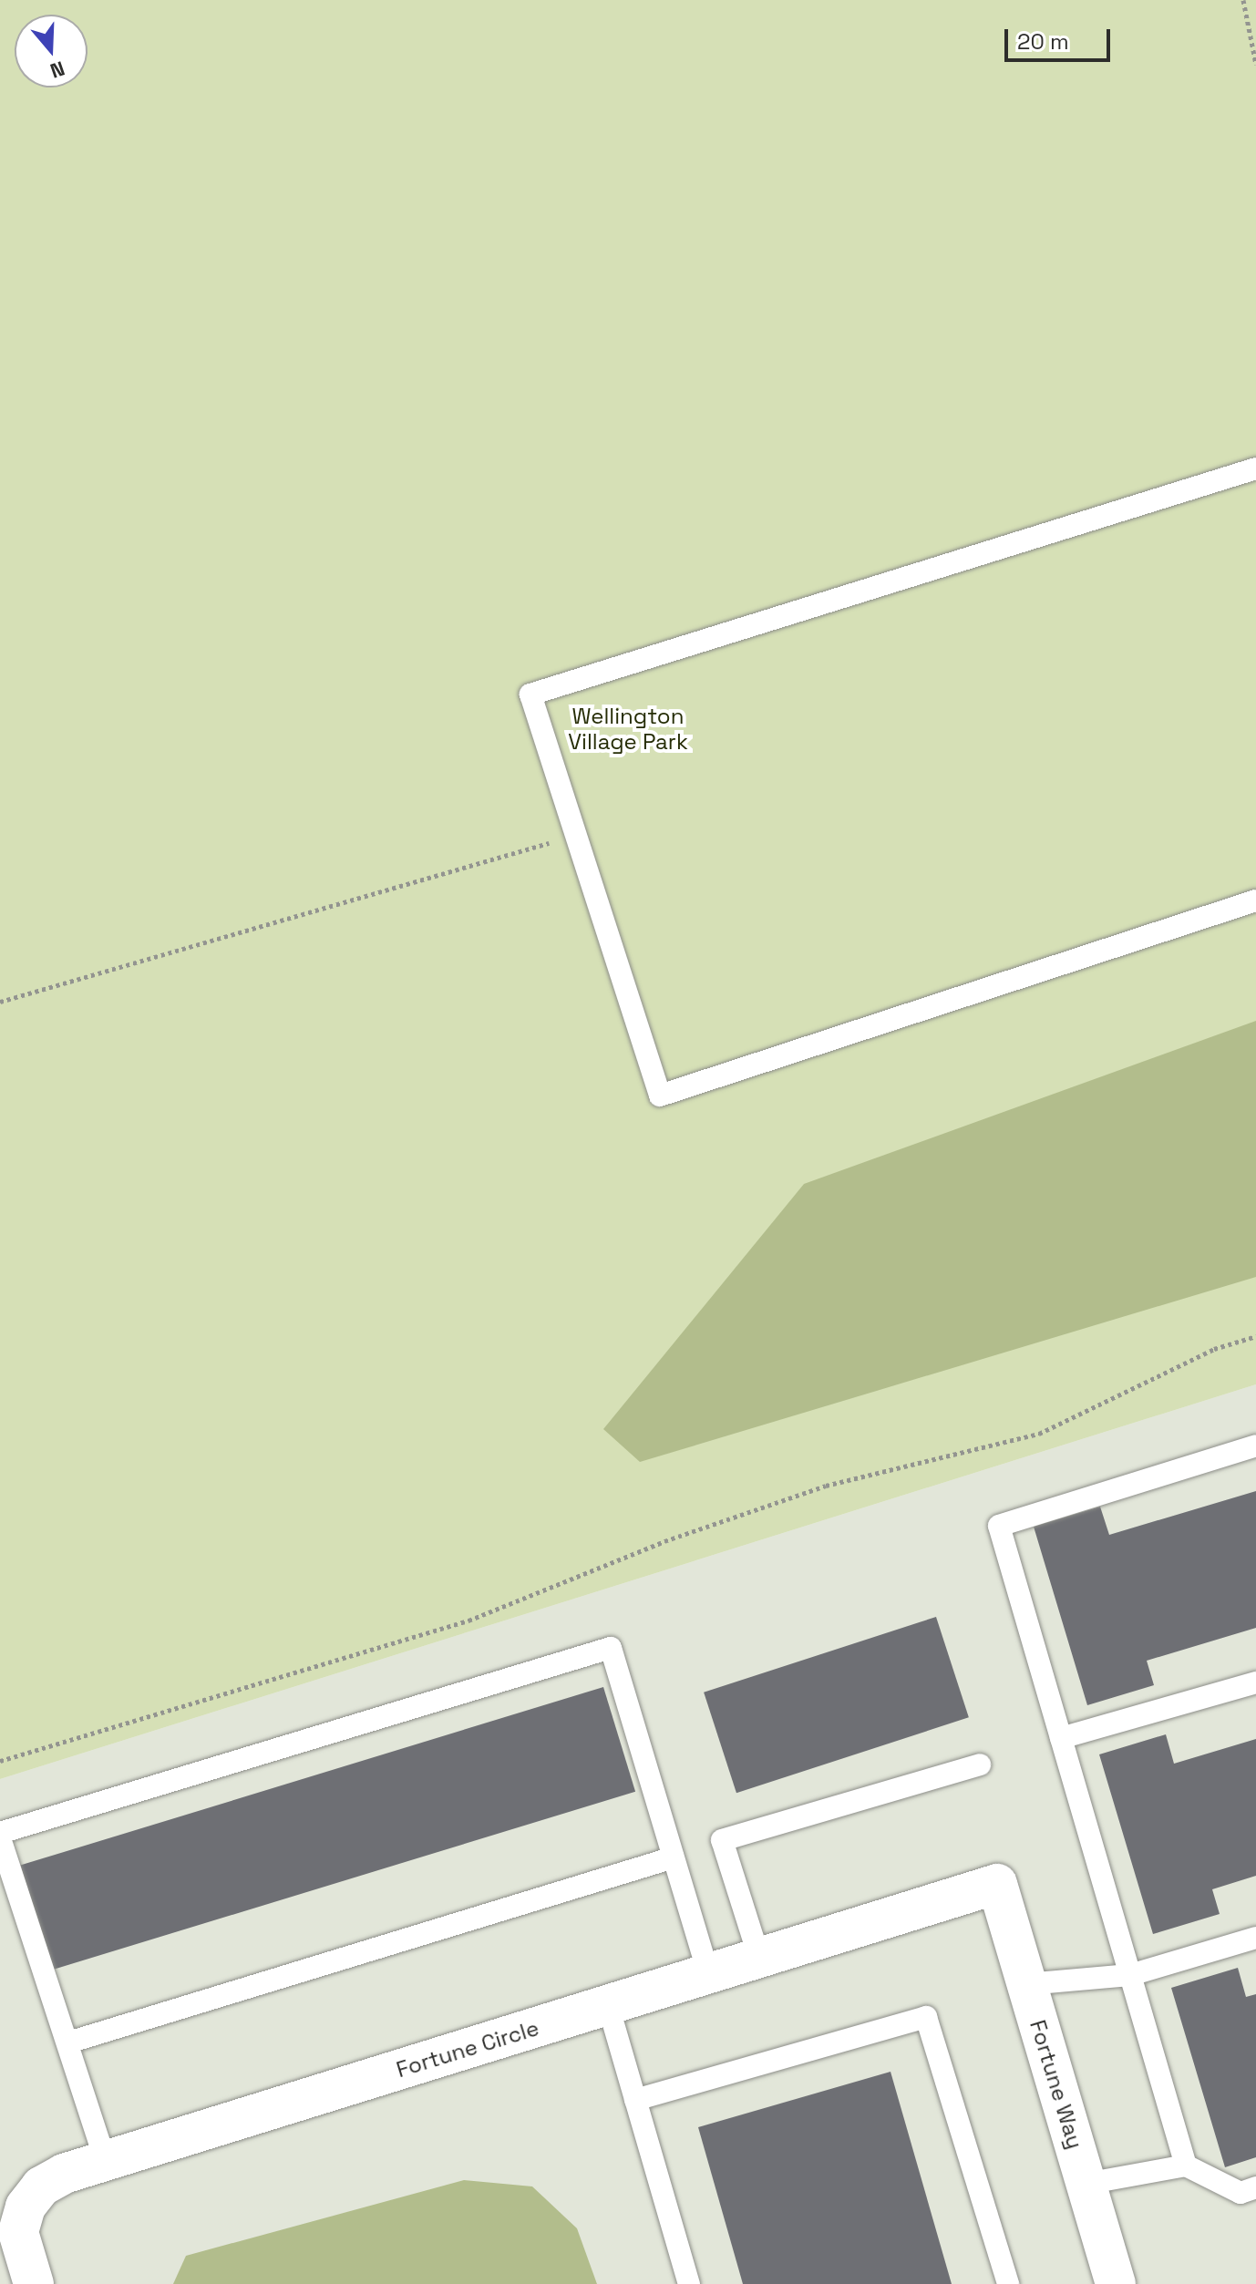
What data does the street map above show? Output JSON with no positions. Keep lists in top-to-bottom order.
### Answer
{
  "streets": {
    "street": ["Fortune Circle", "Fortune Way"]
  },
  "crossings": [
    ["Fortune Circle", "Fortune Way"]
  ],
  "parks": ["Wellington Village Park"],
  "scale_bar": "20 m",
  "north": "bottom"
}
